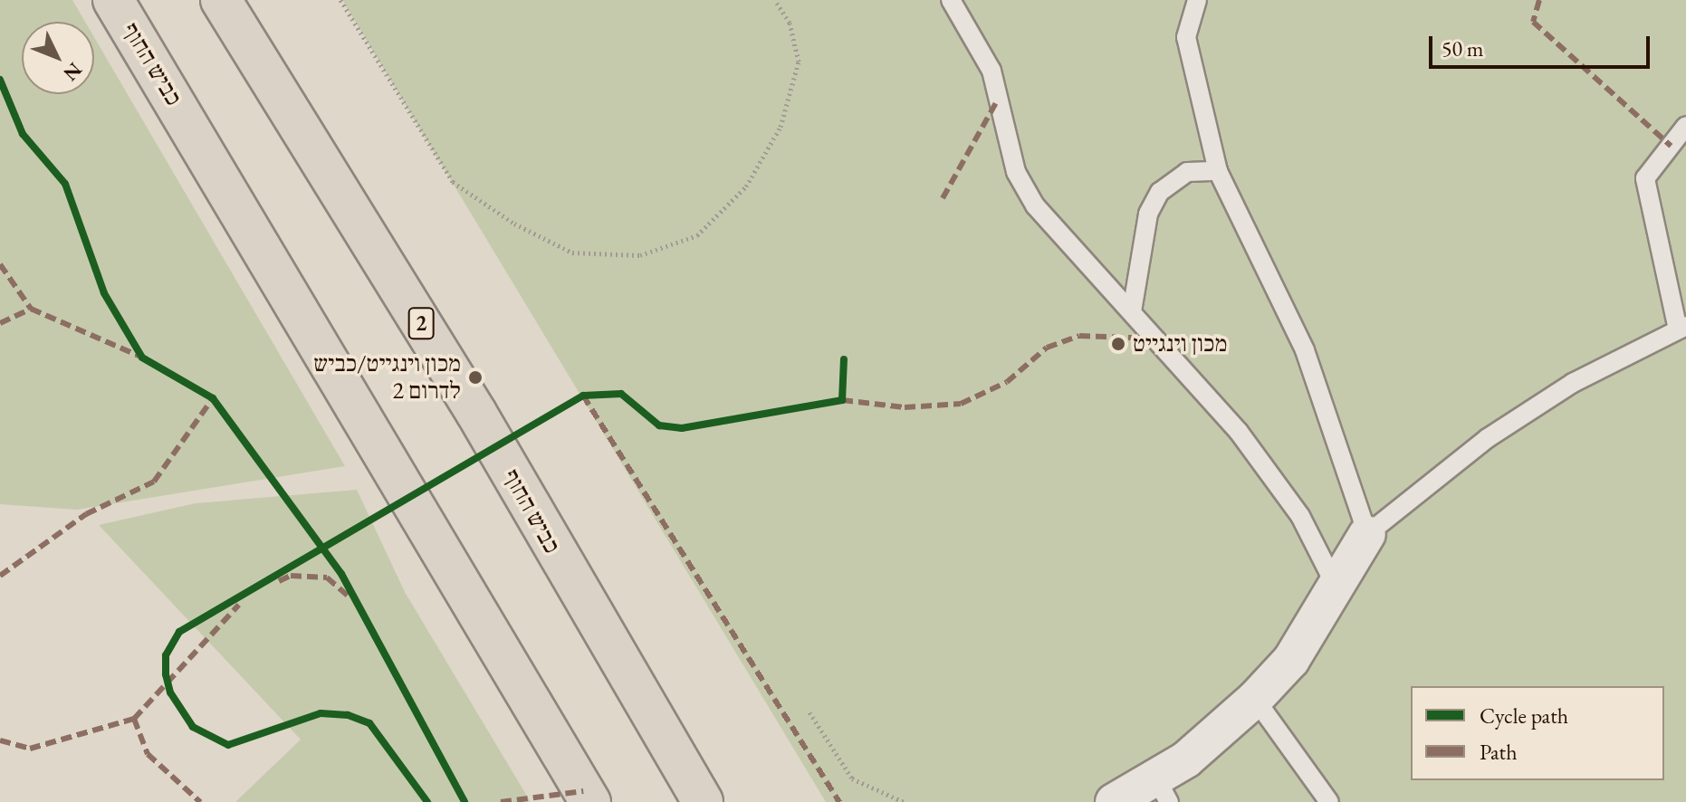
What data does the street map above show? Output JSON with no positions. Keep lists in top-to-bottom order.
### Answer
{
  "streets": {
    "highway": ["כביש החוף", "2"]
  },
  "places": ["מכון וינגייט", "מכון וינגייט/כביש 2 לדרום"],
  "legend": ["Cycle path", "Path"],
  "scale_bar": "50 m",
  "north": "bottom right"
}
